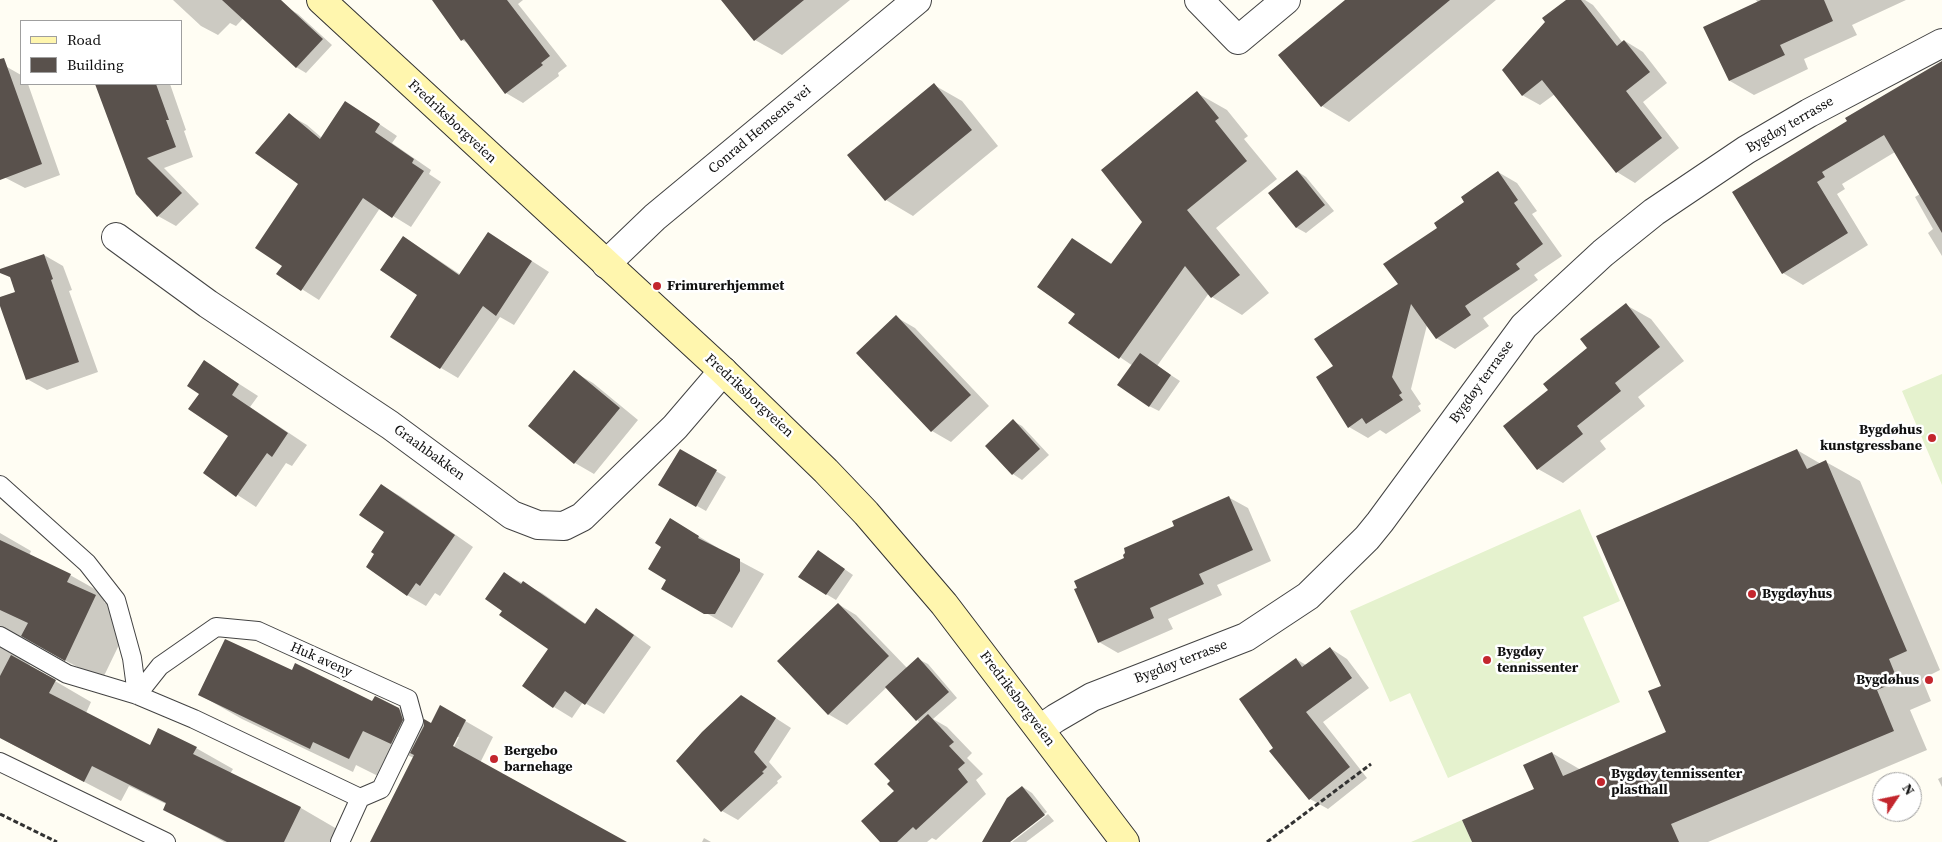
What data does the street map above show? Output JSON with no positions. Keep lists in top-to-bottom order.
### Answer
{
  "streets": {
    "street": [
      "Fredriksborgveien",
      "Bygdøy terrasse",
      "Conrad Hemsens vei",
      "Graahbakken"
    ],
    "lane": ["Huk aveny"]
  },
  "crossings": [
    ["Fredriksborgveien", "Bygdøy terrasse"],
    ["Fredriksborgveien", "Conrad Hemsens vei"],
    ["Fredriksborgveien", "Graahbakken"]
  ],
  "places": [
    "Frimurerhjemmet",
    "Bygdøhus kunstgressbane",
    "Bygdøyhus",
    "Bygdøy tennissenter",
    "Bygdøhus",
    "Bergebo barnehage",
    "Bygdøy tennissenter plasthall"
  ],
  "legend": ["Road", "Building"],
  "north": "top right"
}
